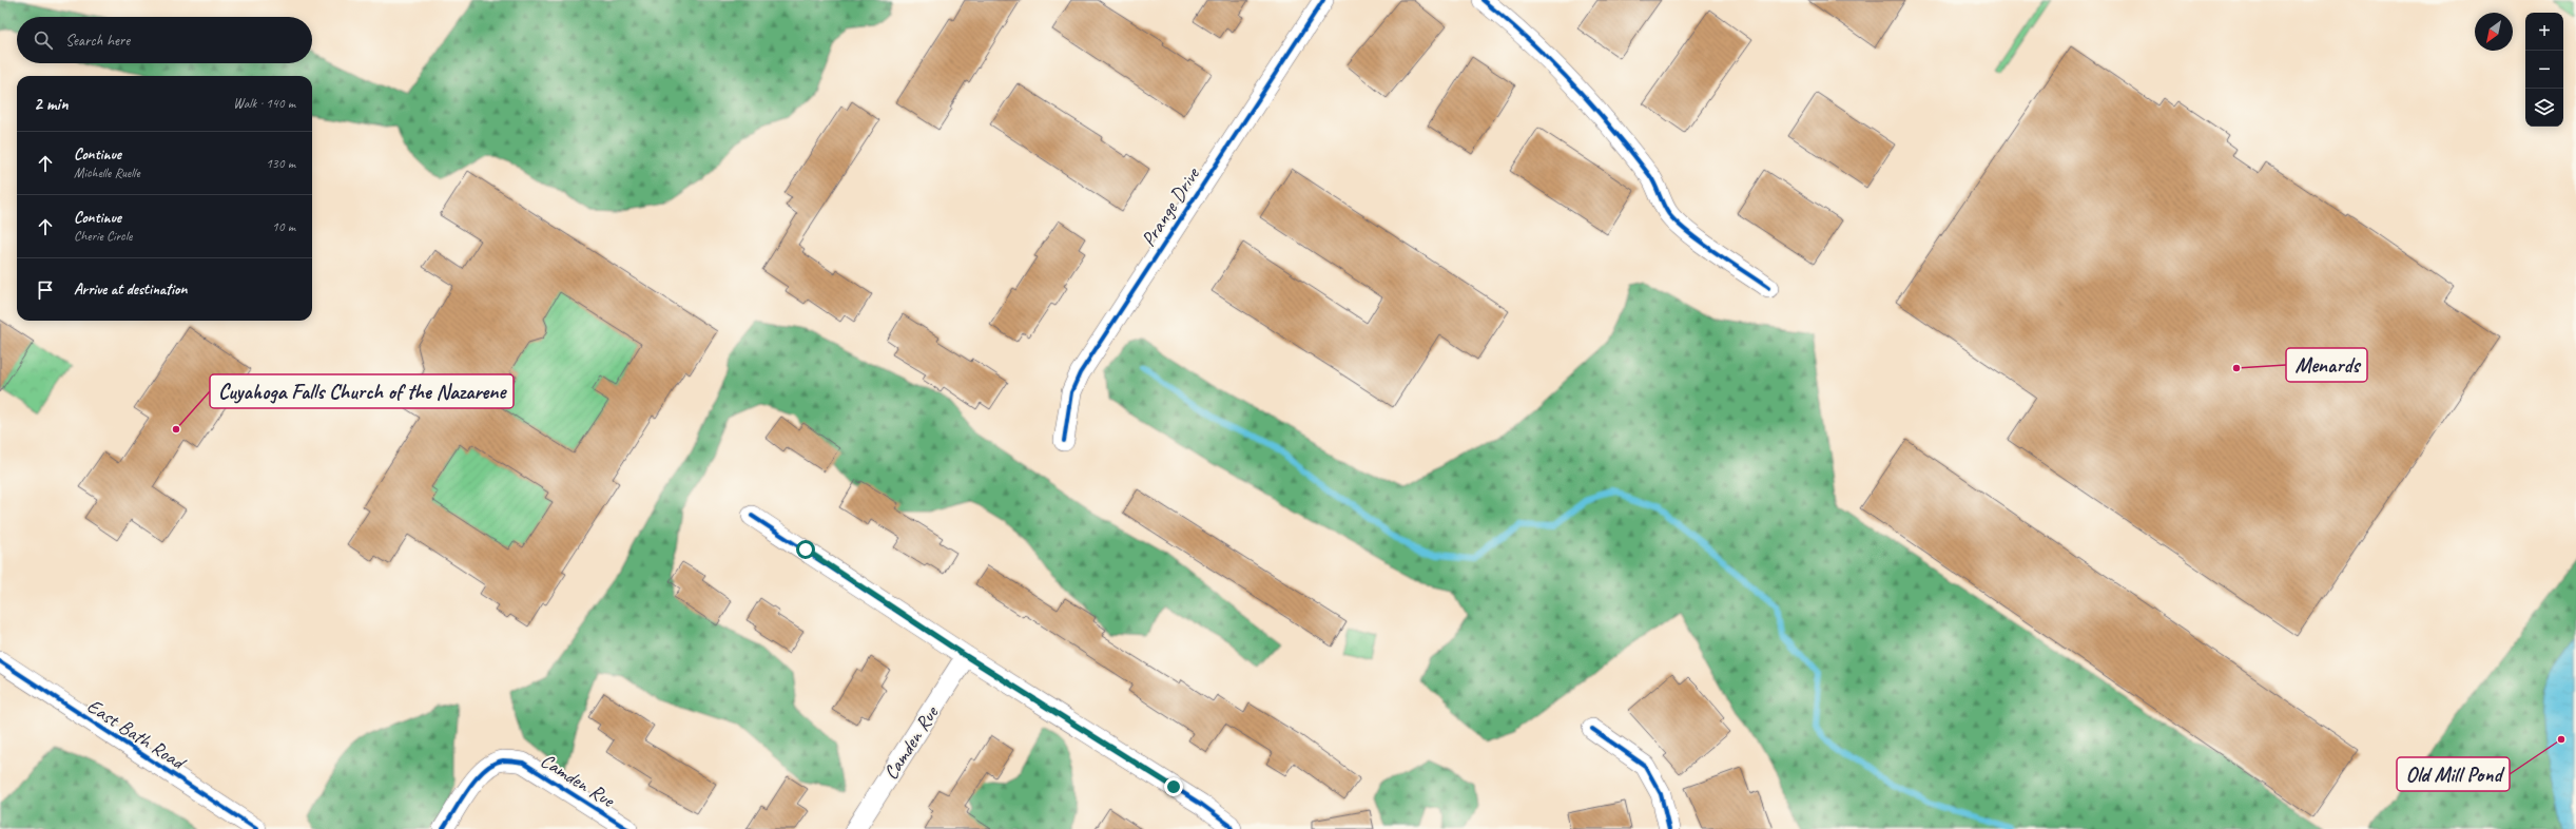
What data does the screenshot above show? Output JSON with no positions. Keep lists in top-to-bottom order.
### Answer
{
  "streets": {
    "street": ["Prange Drive", "East Bath Road", "Camden Rue"]
  },
  "places": ["Menards", "Cuyahoga Falls Church of the Nazarene", "Old Mill Pond"],
  "north": "bottom left",
  "page": {
    "map_buttons": ["+", "−"],
    "search": "Search here",
    "heading": ["2 min", "Walk · 140 m"],
    "list": [
      ["Continue", "Michelle Ruelle", "130 m"],
      ["Continue", "Cherie Circle", "10 m"],
      "Arrive at destination"
    ]
  }
}
